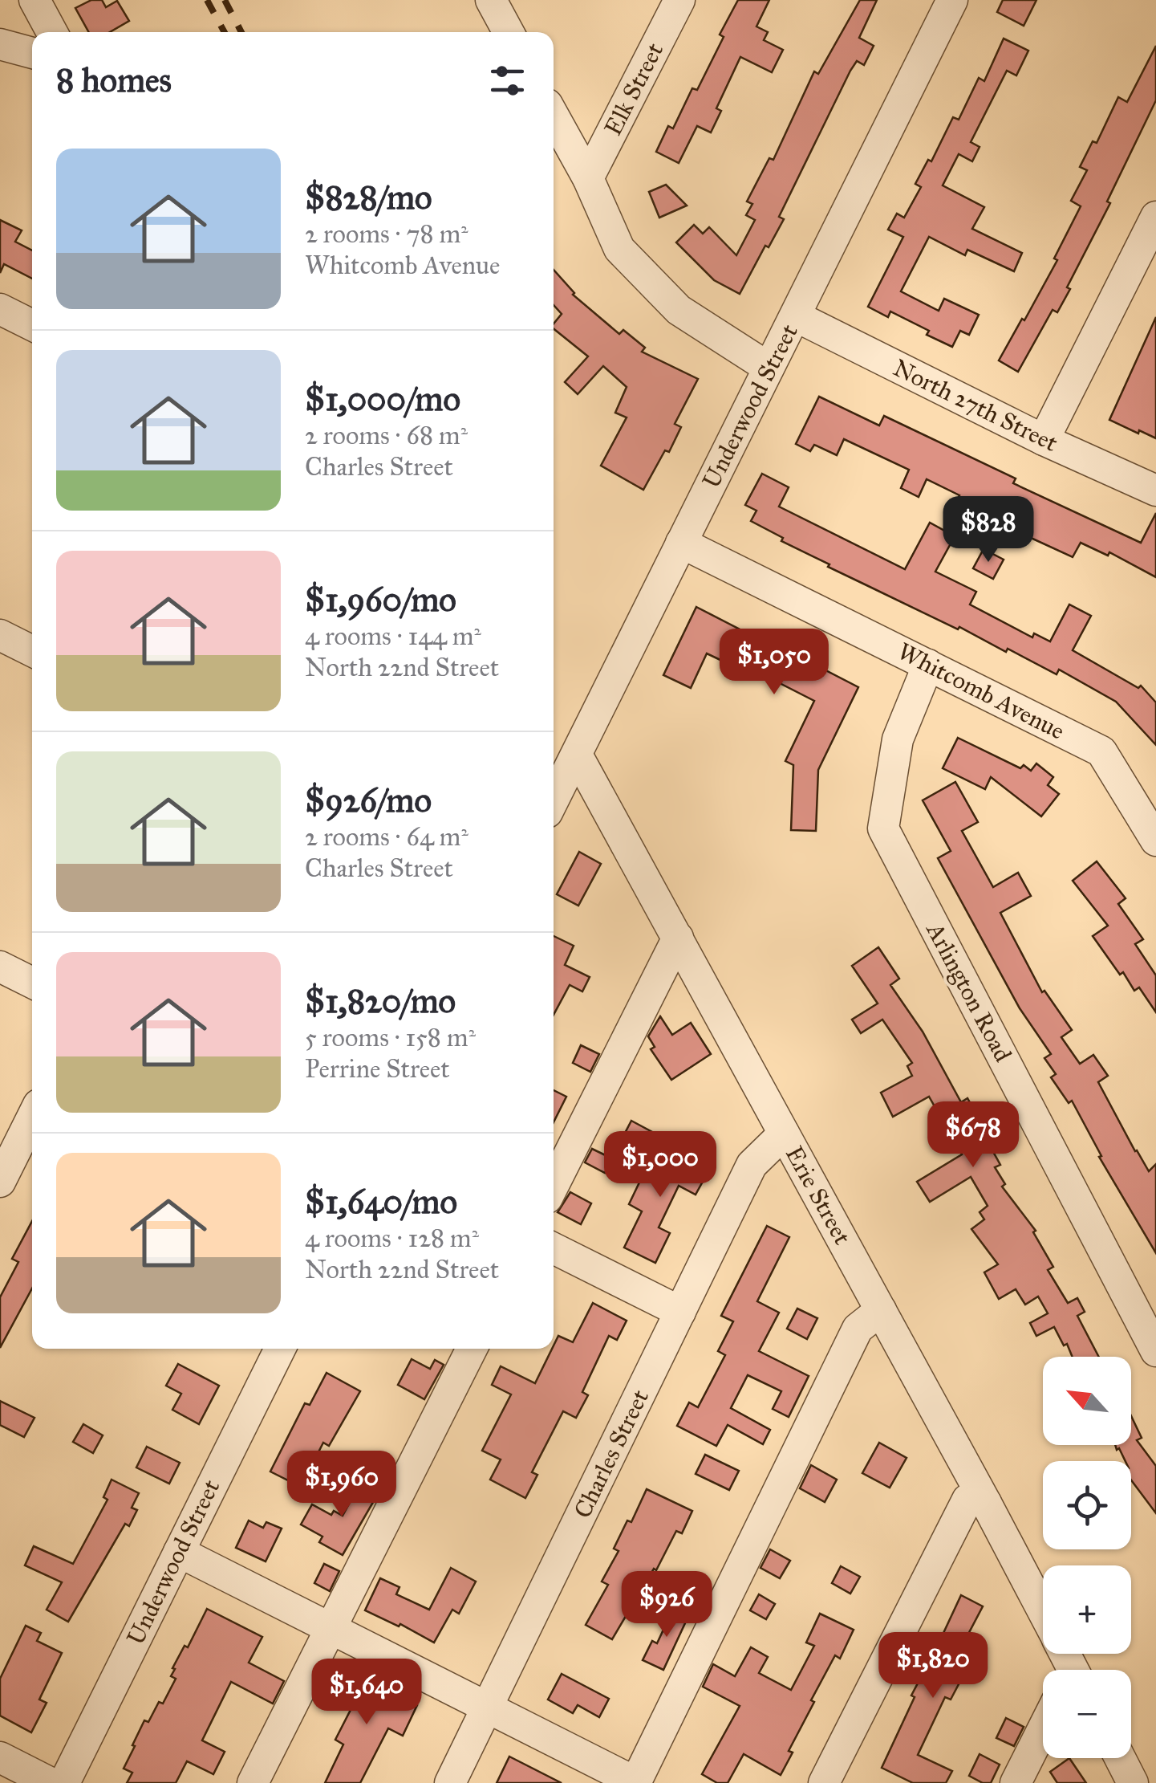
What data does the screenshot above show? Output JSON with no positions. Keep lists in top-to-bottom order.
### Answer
{
  "streets": {
    "street": [
      "Elk Street",
      "North 27th Street",
      "Underwood Street",
      "Whitcomb Avenue",
      "Arlington Road",
      "Erie Street",
      "Charles Street"
    ]
  },
  "crossings": [
    ["North 27th Street", "Underwood Street"],
    ["Underwood Street", "Whitcomb Avenue"],
    ["Underwood Street", "Erie Street"],
    ["Whitcomb Avenue", "Arlington Road"],
    ["Erie Street", "Charles Street"]
  ],
  "north": "top left",
  "page": {
    "heading": "8 homes",
    "list": [
      {
        "name": "$828/mo",
        "note": "2 rooms · 78 m² · Whitcomb Avenue"
      },
      {
        "name": "$1,000/mo",
        "note": "2 rooms · 68 m² · Charles Street"
      },
      {
        "name": "$1,960/mo",
        "note": "4 rooms · 144 m² · North 22nd Street"
      },
      {
        "name": "$926/mo",
        "note": "2 rooms · 64 m² · Charles Street"
      },
      {
        "name": "$1,820/mo",
        "note": "5 rooms · 158 m² · Perrine Street"
      },
      {
        "name": "$1,640/mo",
        "note": "4 rooms · 128 m² · North 22nd Street"
      }
    ],
    "price": [
      "$828",
      "$1,050",
      "$678",
      "$1,000",
      "$1,960",
      "$926",
      "$1,820",
      "$1,640"
    ],
    "map_buttons": ["+", "−"]
  }
}
